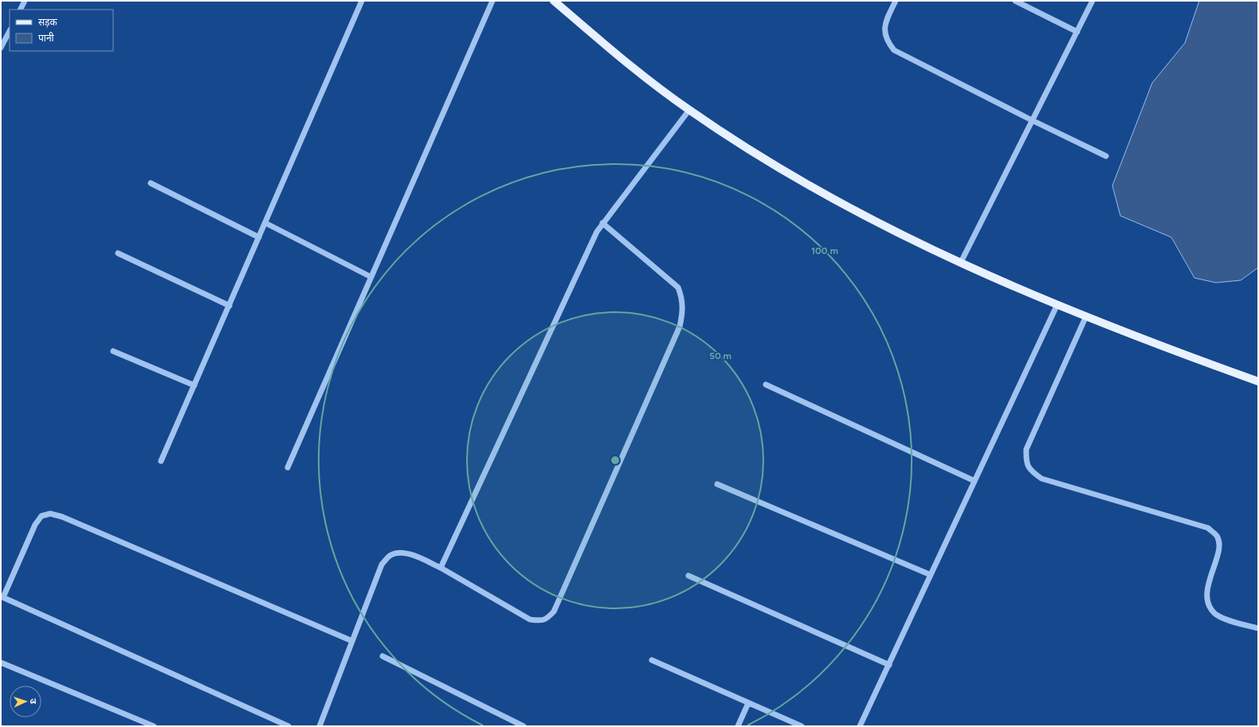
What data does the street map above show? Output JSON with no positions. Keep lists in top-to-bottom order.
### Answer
{
  "legend": ["सड़क", "पानी"],
  "north": "right",
  "rings": ["100 m", "50 m"]
}
